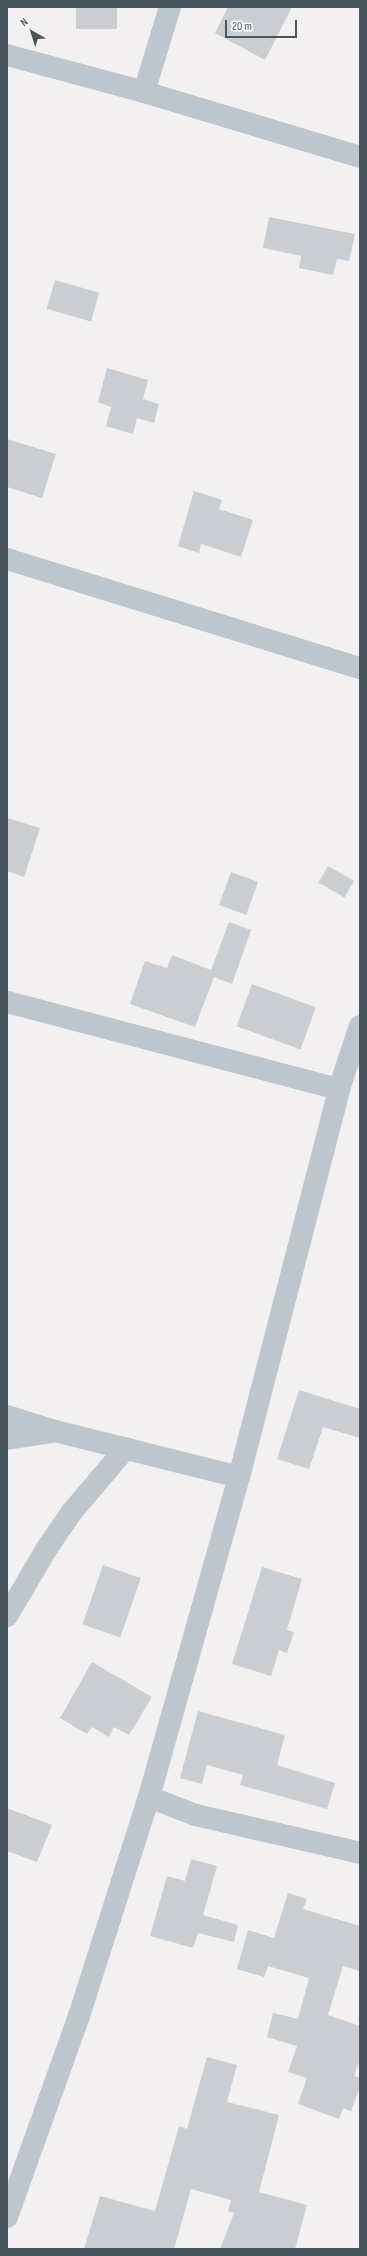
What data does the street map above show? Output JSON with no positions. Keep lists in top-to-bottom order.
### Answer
{
  "scale_bar": "20 m",
  "north": "top left"
}
